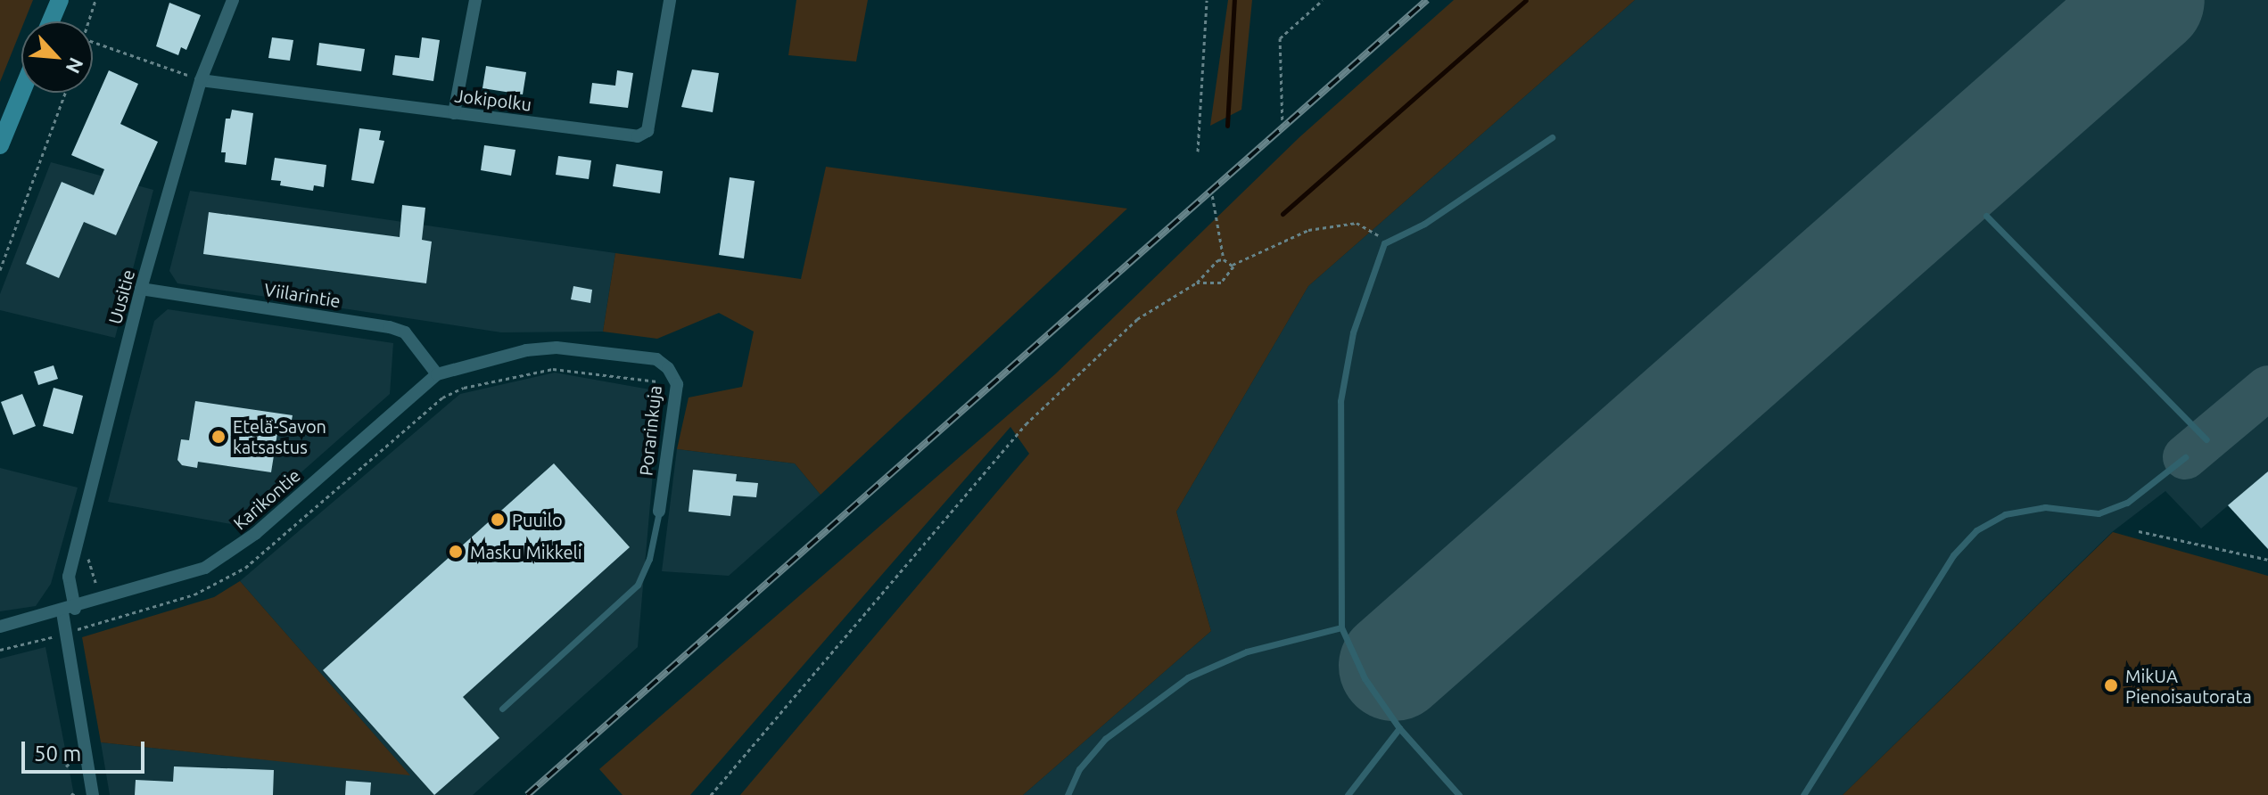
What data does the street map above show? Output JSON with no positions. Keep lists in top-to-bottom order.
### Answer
{
  "streets": {
    "street": [
      "Jokipolku",
      "Viilarintie",
      "Uusitie",
      "Porarinkuja",
      "Karikontie"
    ]
  },
  "crossings": [
    ["Jokipolku", "Uusitie"],
    ["Viilarintie", "Uusitie"],
    ["Viilarintie", "Karikontie"],
    ["Uusitie", "Karikontie"],
    ["Porarinkuja", "Karikontie"]
  ],
  "places": [
    "Etelä-Savon katsastus",
    "Puuilo",
    "Masku Mikkeli",
    "MikUA Pienoisautorata"
  ],
  "scale_bar": "50 m",
  "north": "bottom right"
}
